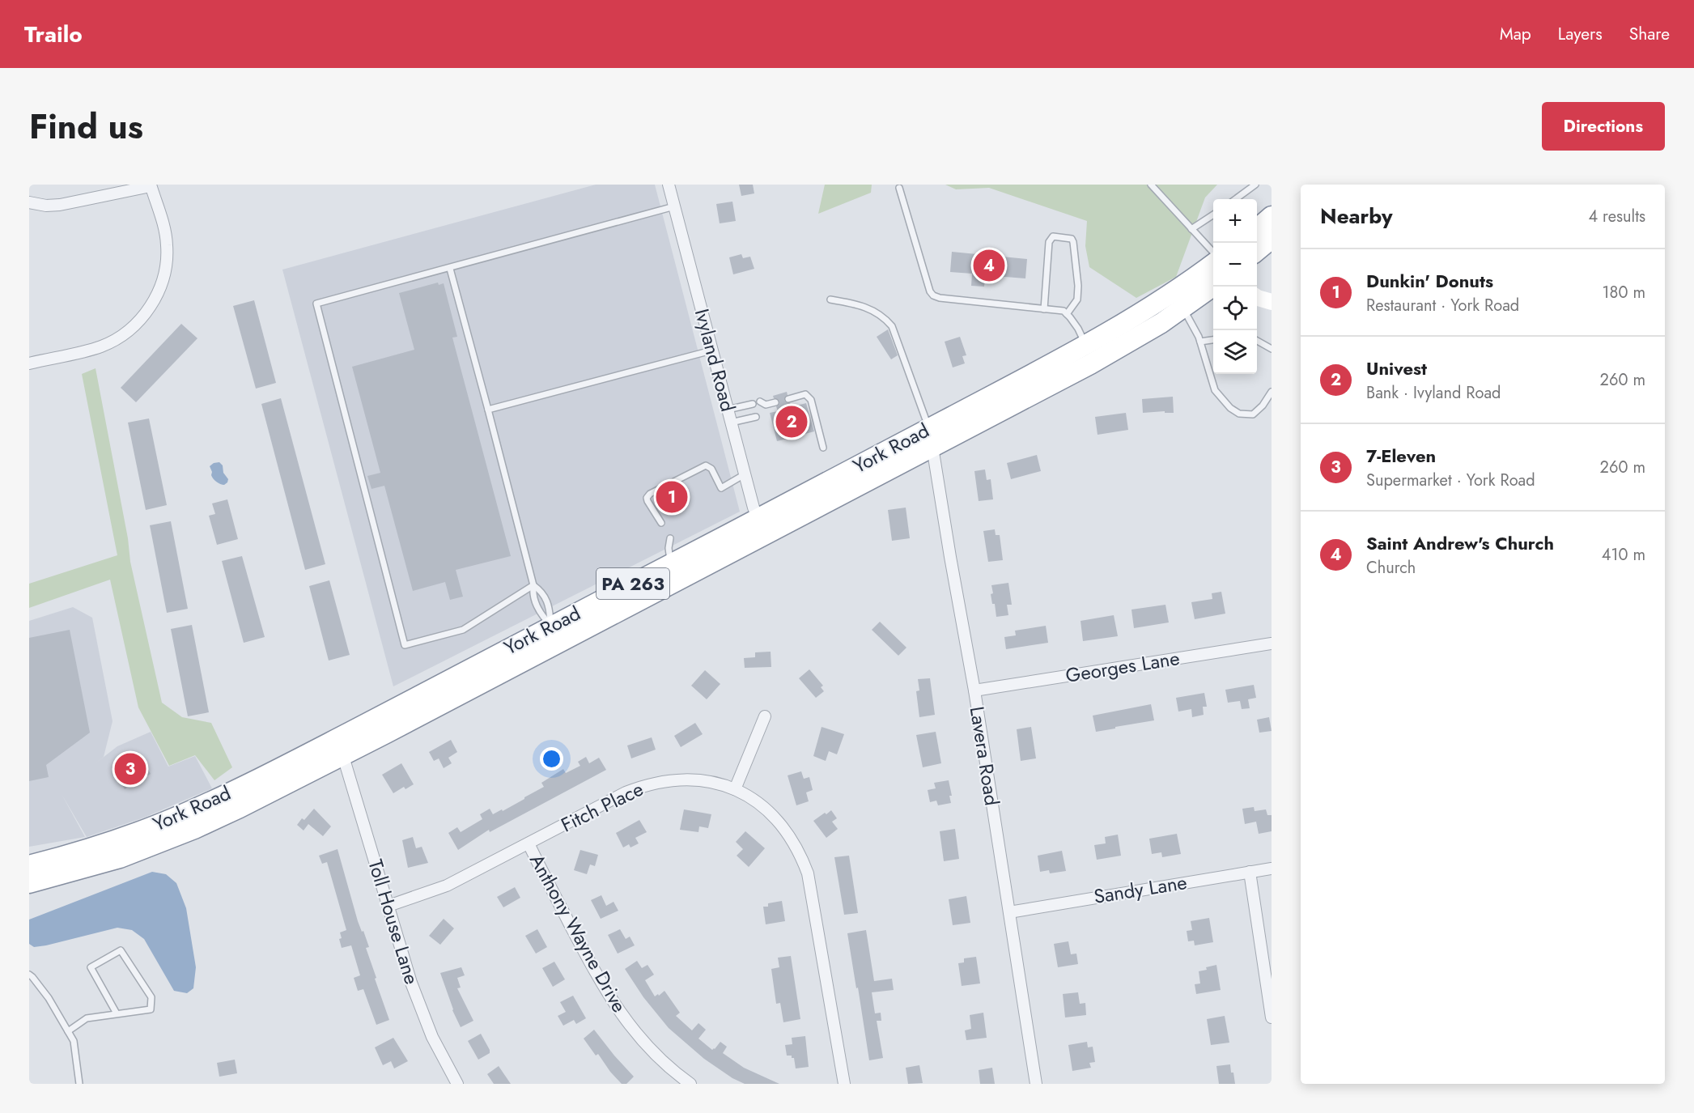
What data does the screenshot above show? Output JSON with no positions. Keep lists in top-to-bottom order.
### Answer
{
  "streets": {
    "highway": ["York Road", "PA 263"],
    "street": [
      "Ivyland Road",
      "Georges Lane",
      "Lavera Road",
      "Fitch Place",
      "Sandy Lane",
      "Toll House Lane",
      "Anthony Wayne Drive"
    ]
  },
  "crossings": [
    ["Ivyland Road", "York Road"],
    ["York Road", "Lavera Road"],
    ["York Road", "Toll House Lane"],
    ["Georges Lane", "Lavera Road"],
    ["Lavera Road", "Sandy Lane"],
    ["Fitch Place", "Toll House Lane"],
    ["Fitch Place", "Anthony Wayne Drive"]
  ],
  "page": {
    "header": "Trailo",
    "nav": ["Map", "Layers", "Share"],
    "title": "Find us",
    "buttons": "Directions",
    "heading": ["Nearby", "4 results"],
    "map_buttons": ["+", "−"],
    "pins": [
      "4",
      "2",
      "1",
      "3"
    ],
    "list": [
      {
        "mark": "1",
        "name": "Dunkin' Donuts",
        "note": "Restaurant · York Road",
        "value": "180 m"
      },
      {
        "mark": "2",
        "name": "Univest",
        "note": "Bank · Ivyland Road",
        "value": "260 m"
      },
      {
        "mark": "3",
        "name": "7-Eleven",
        "note": "Supermarket · York Road",
        "value": "260 m"
      },
      {
        "mark": "4",
        "name": "Saint Andrew's Church",
        "note": "Church",
        "value": "410 m"
      }
    ]
  }
}
